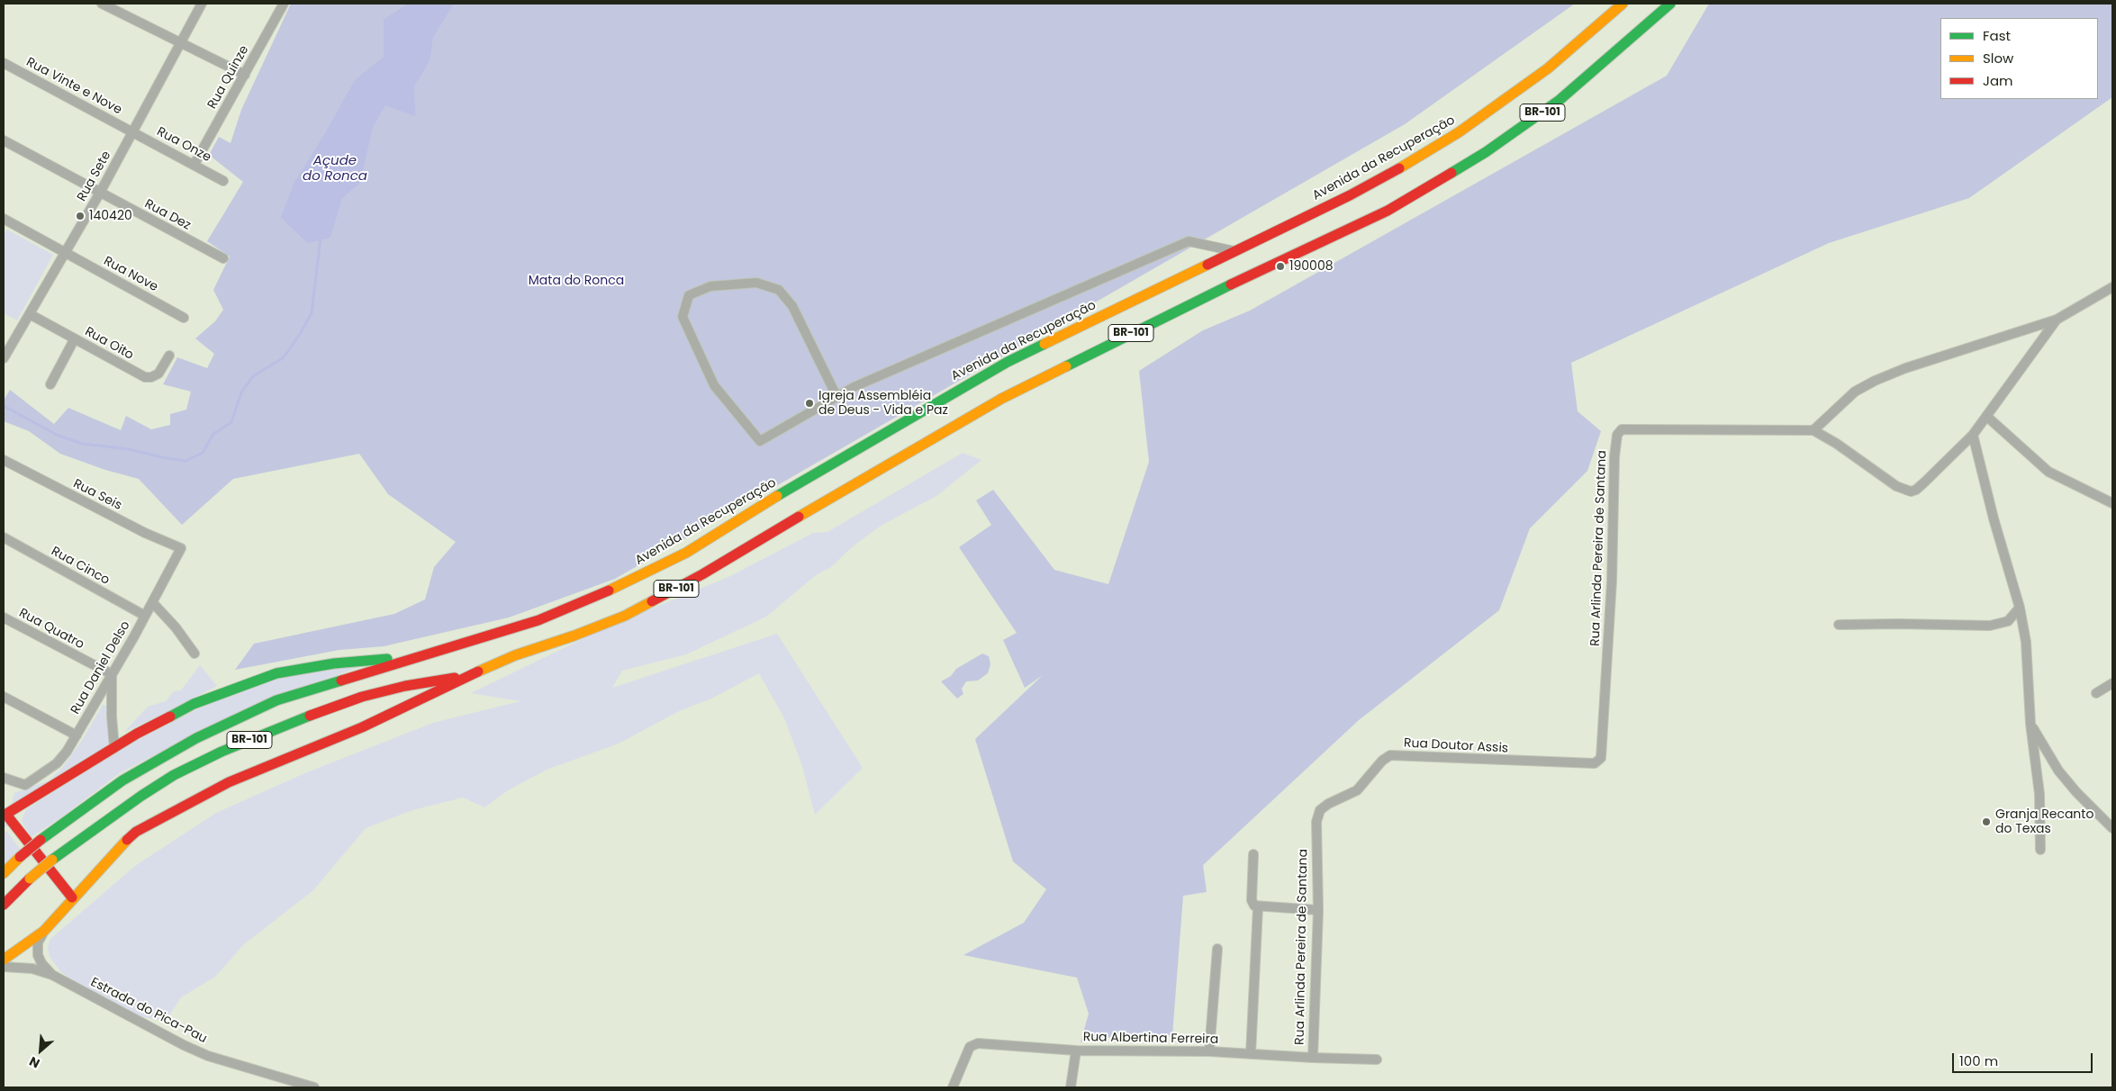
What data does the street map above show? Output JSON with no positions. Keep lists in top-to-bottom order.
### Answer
{
  "streets": {
    "highway": ["BR-101", "Avenida da Recuperação"],
    "street": [
      "Rua Quinze",
      "Rua Vinte e Nove",
      "Rua Onze",
      "Rua Sete",
      "Rua Dez",
      "Rua Nove",
      "Rua Oito",
      "Rua Seis",
      "Rua Arlinda Pereira de Santana",
      "Rua Cinco",
      "Rua Quatro",
      "Rua Daniel Delso",
      "Rua Doutor Assis",
      "Estrada do Pica-Pau",
      "Rua Albertina Ferreira"
    ]
  },
  "crossings": [
    ["Rua Quinze", "Rua Onze"],
    ["Rua Vinte e Nove", "Rua Onze"],
    ["Rua Vinte e Nove", "Rua Sete"],
    ["BR-101", "Avenida da Recuperação"],
    ["Rua Onze", "Rua Sete"],
    ["Rua Sete", "Rua Dez"],
    ["Rua Sete", "Rua Nove"],
    ["Rua Sete", "Rua Oito"],
    ["Rua Seis", "Rua Daniel Delso"],
    ["Rua Arlinda Pereira de Santana", "Rua Doutor Assis"],
    ["Rua Arlinda Pereira de Santana", "Rua Albertina Ferreira"],
    ["Rua Cinco", "Rua Daniel Delso"],
    ["Rua Quatro", "Rua Daniel Delso"]
  ],
  "water": ["Açude do Ronca"],
  "parks": ["Mata do Ronca"],
  "places": [
    "140420",
    "190008",
    "Igreja Assembléia de Deus - Vida e Paz",
    "Granja Recanto do Texas"
  ],
  "legend": ["Fast", "Slow", "Jam"],
  "scale_bar": "100 m",
  "north": "bottom left"
}
